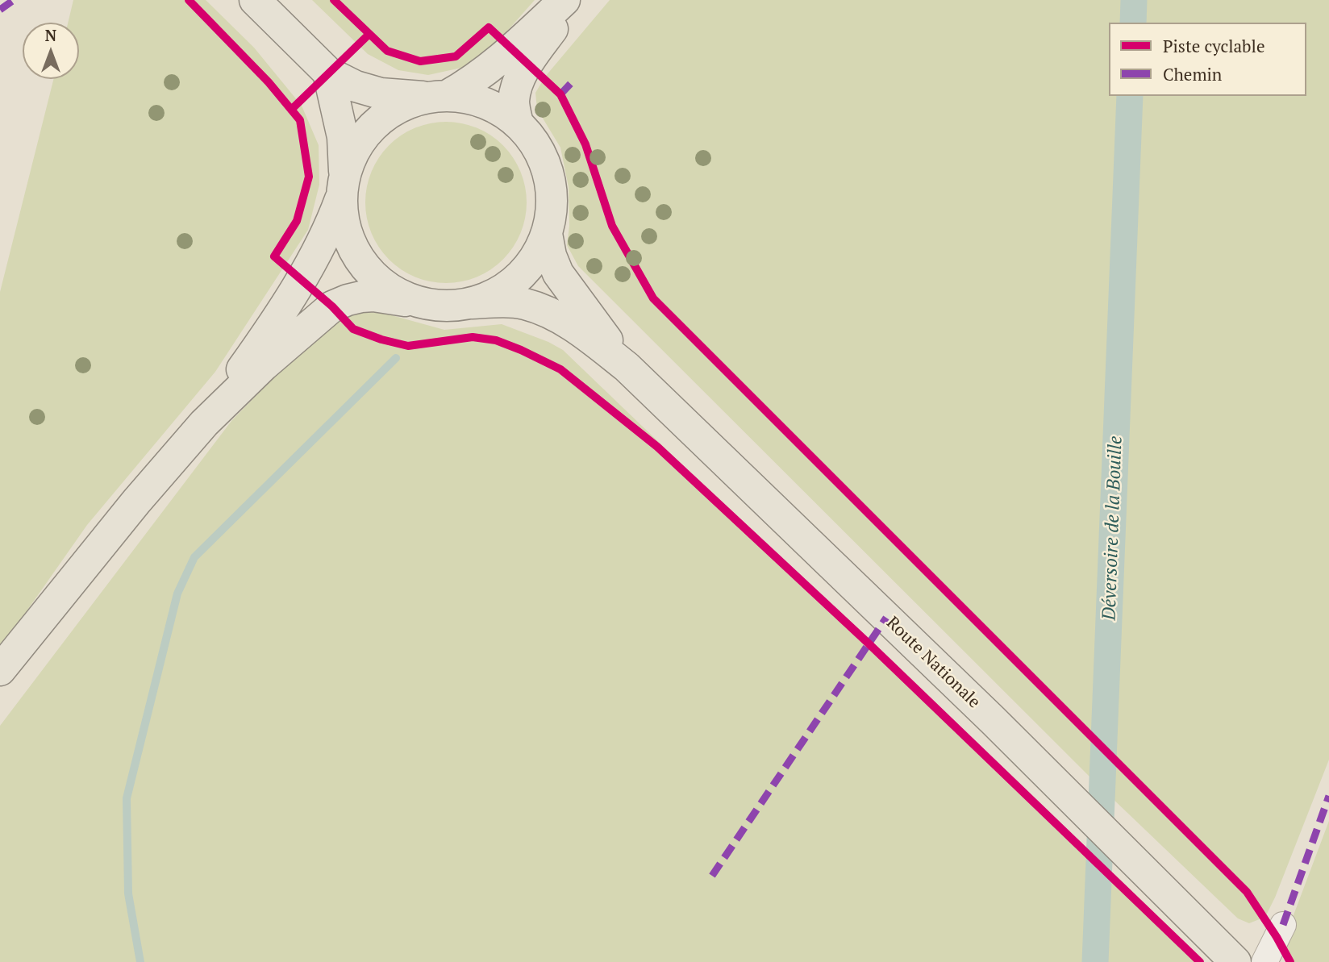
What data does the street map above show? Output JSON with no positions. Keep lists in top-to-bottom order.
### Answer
{
  "streets": {
    "main road": ["Route Nationale"]
  },
  "water": ["Déversoire de la Bouille"],
  "legend": ["Piste cyclable", "Chemin"],
  "north": "top"
}
